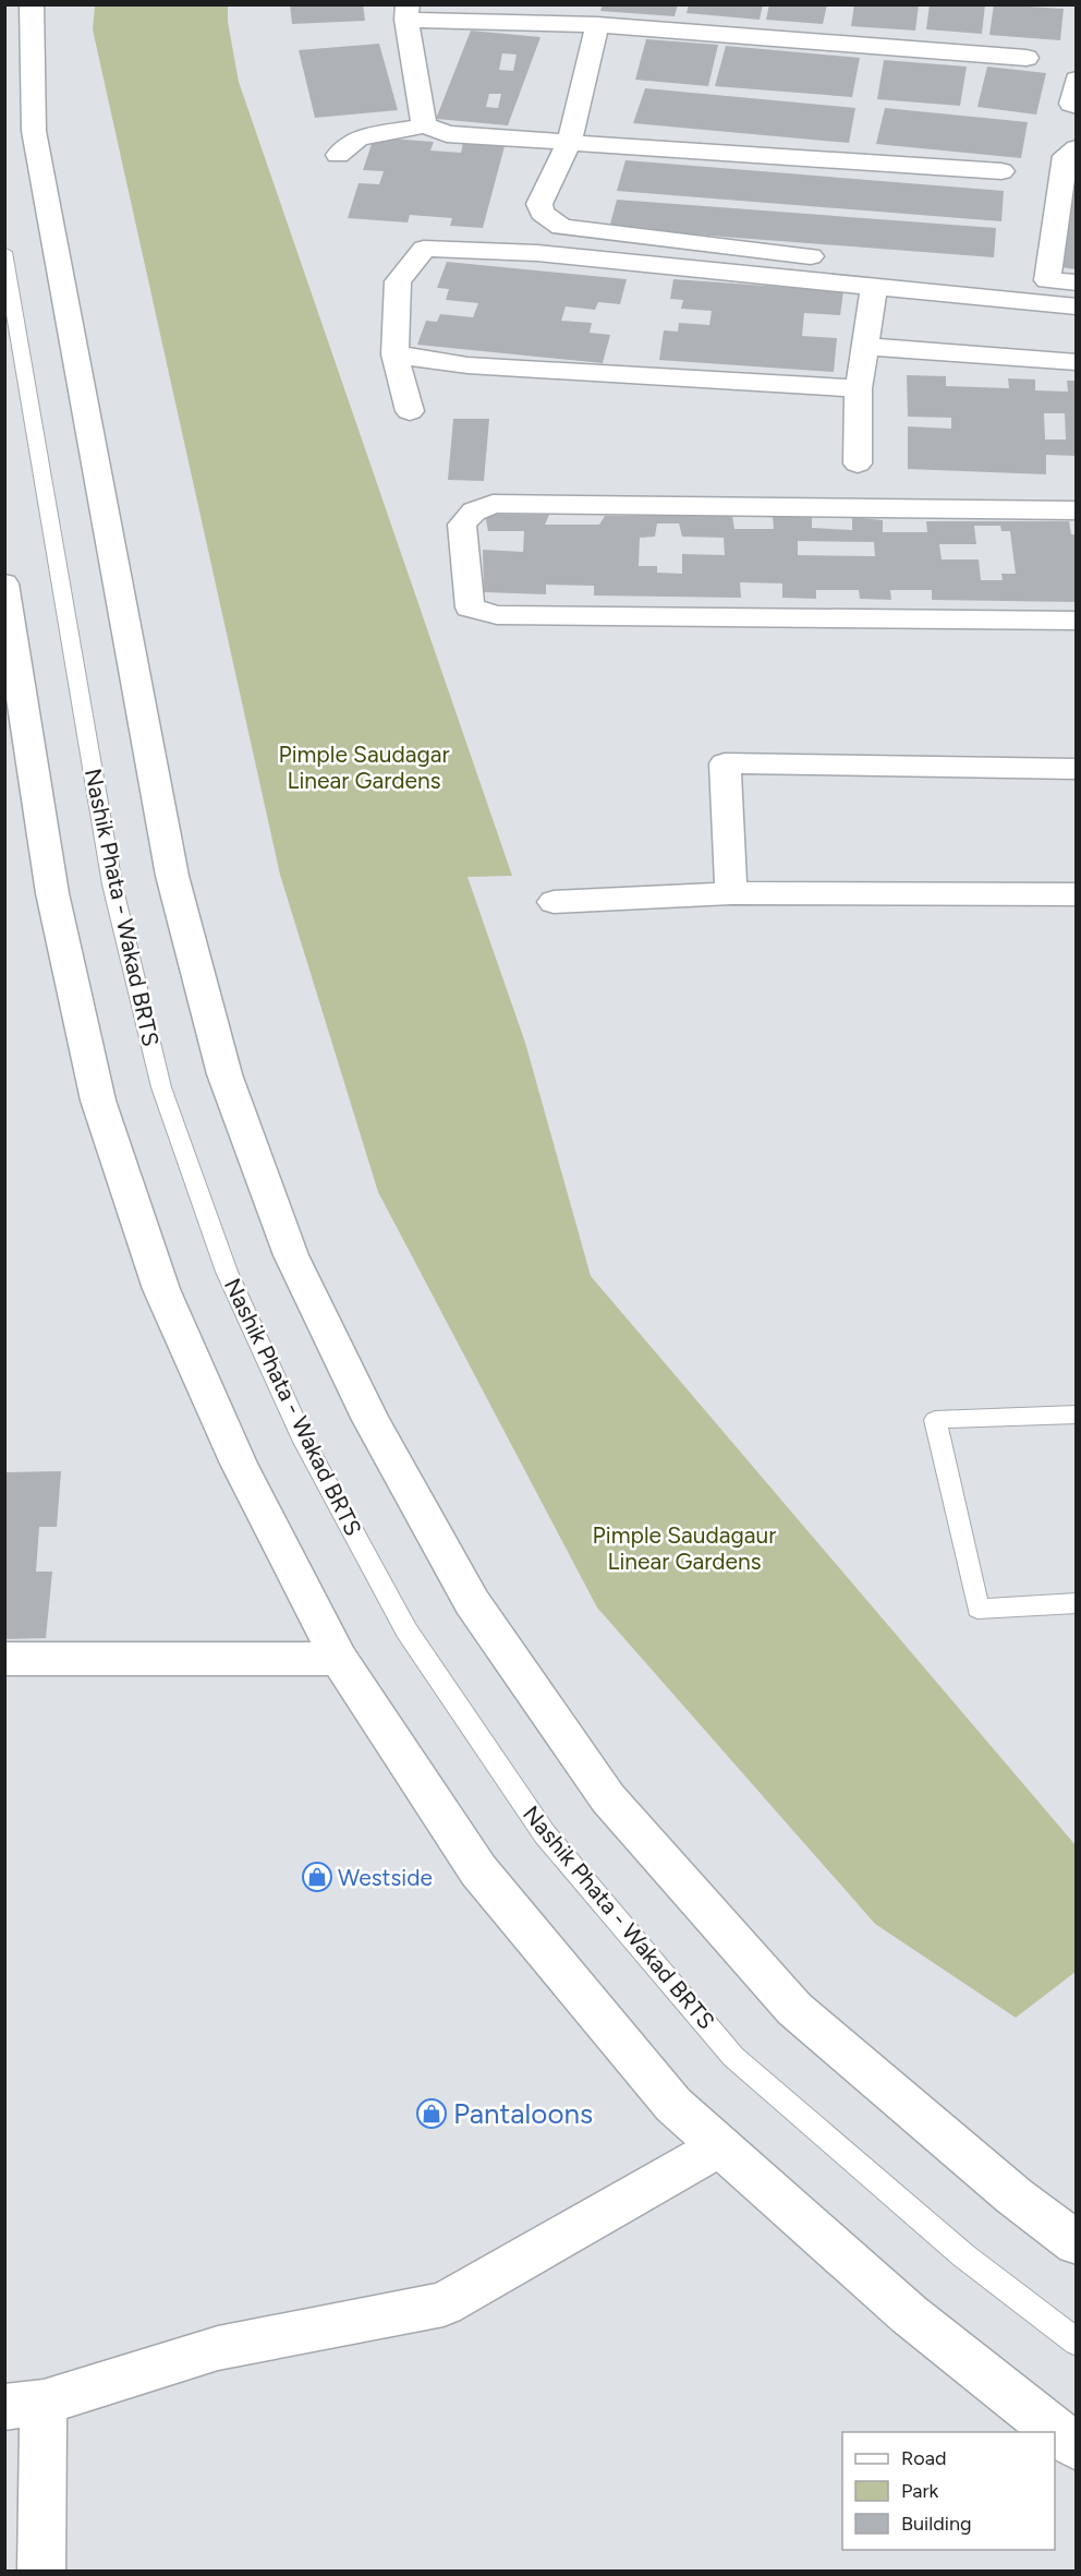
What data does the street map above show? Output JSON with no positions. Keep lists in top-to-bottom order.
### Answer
{
  "streets": {
    "lane": ["Nashik Phata - Wakad BRTS"]
  },
  "parks": ["Pimple Saudagar Linear Gardens", "Pimple Saudagaur Linear Gardens"],
  "places": {
    "shop": ["Westside", "Pantaloons"]
  },
  "legend": ["Road", "Park", "Building"]
}
